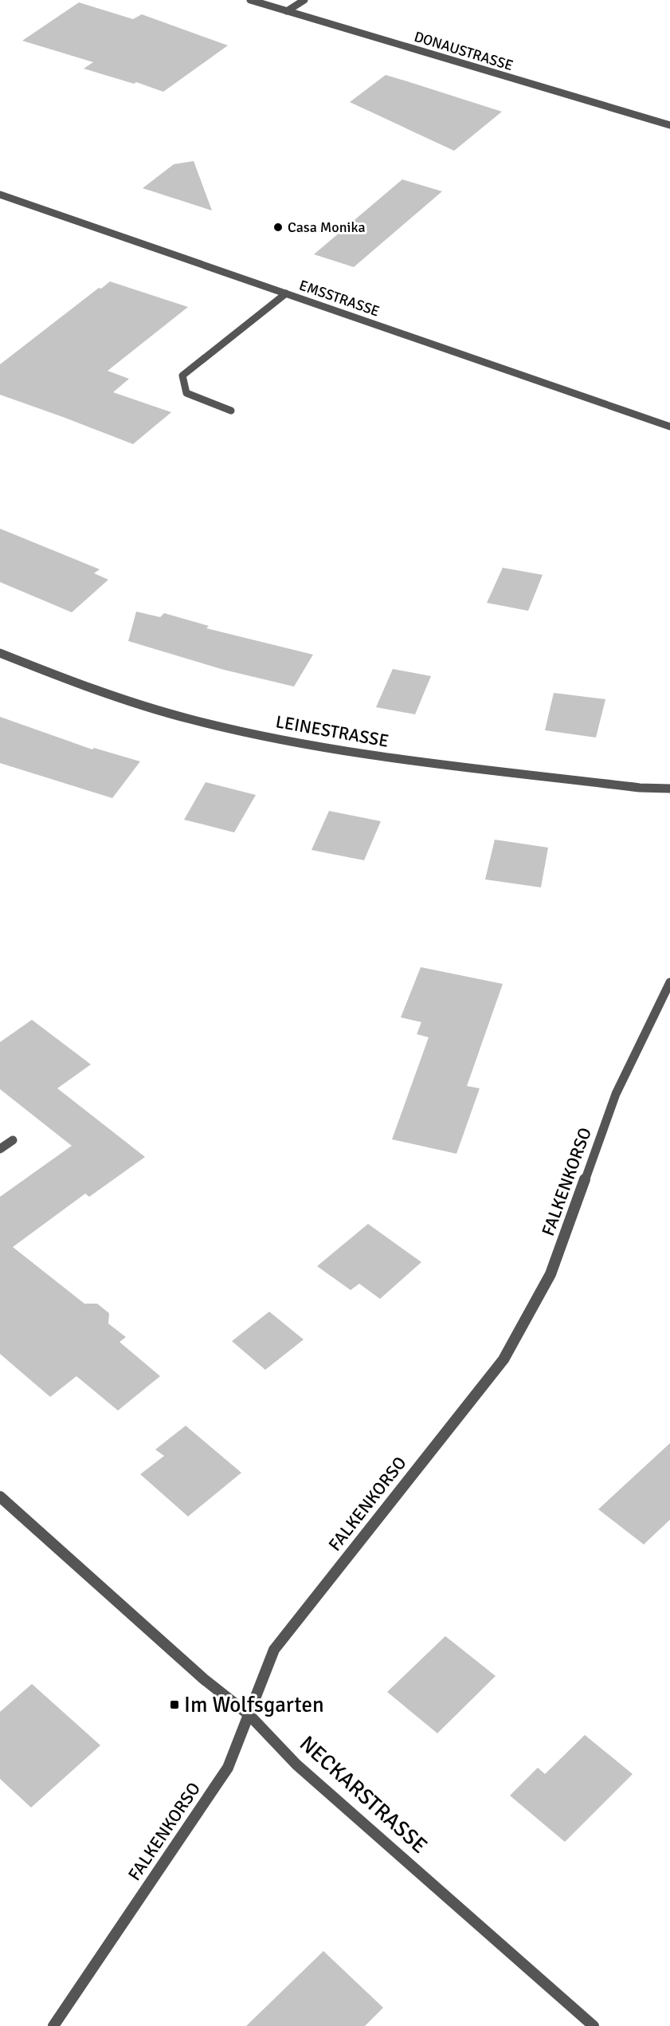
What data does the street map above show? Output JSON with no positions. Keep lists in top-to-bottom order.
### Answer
{
  "streets": {
    "street": [
      "DONAUSTRASSE",
      "EMSSTRASSE",
      "LEINESTRASSE",
      "FALKENKORSO",
      "NECKARSTRASSE"
    ]
  },
  "crossings": [
    ["FALKENKORSO", "NECKARSTRASSE"]
  ],
  "places": {
    "other": ["Casa Monika"],
    "transit": ["Im Wolfsgarten"]
  }
}
